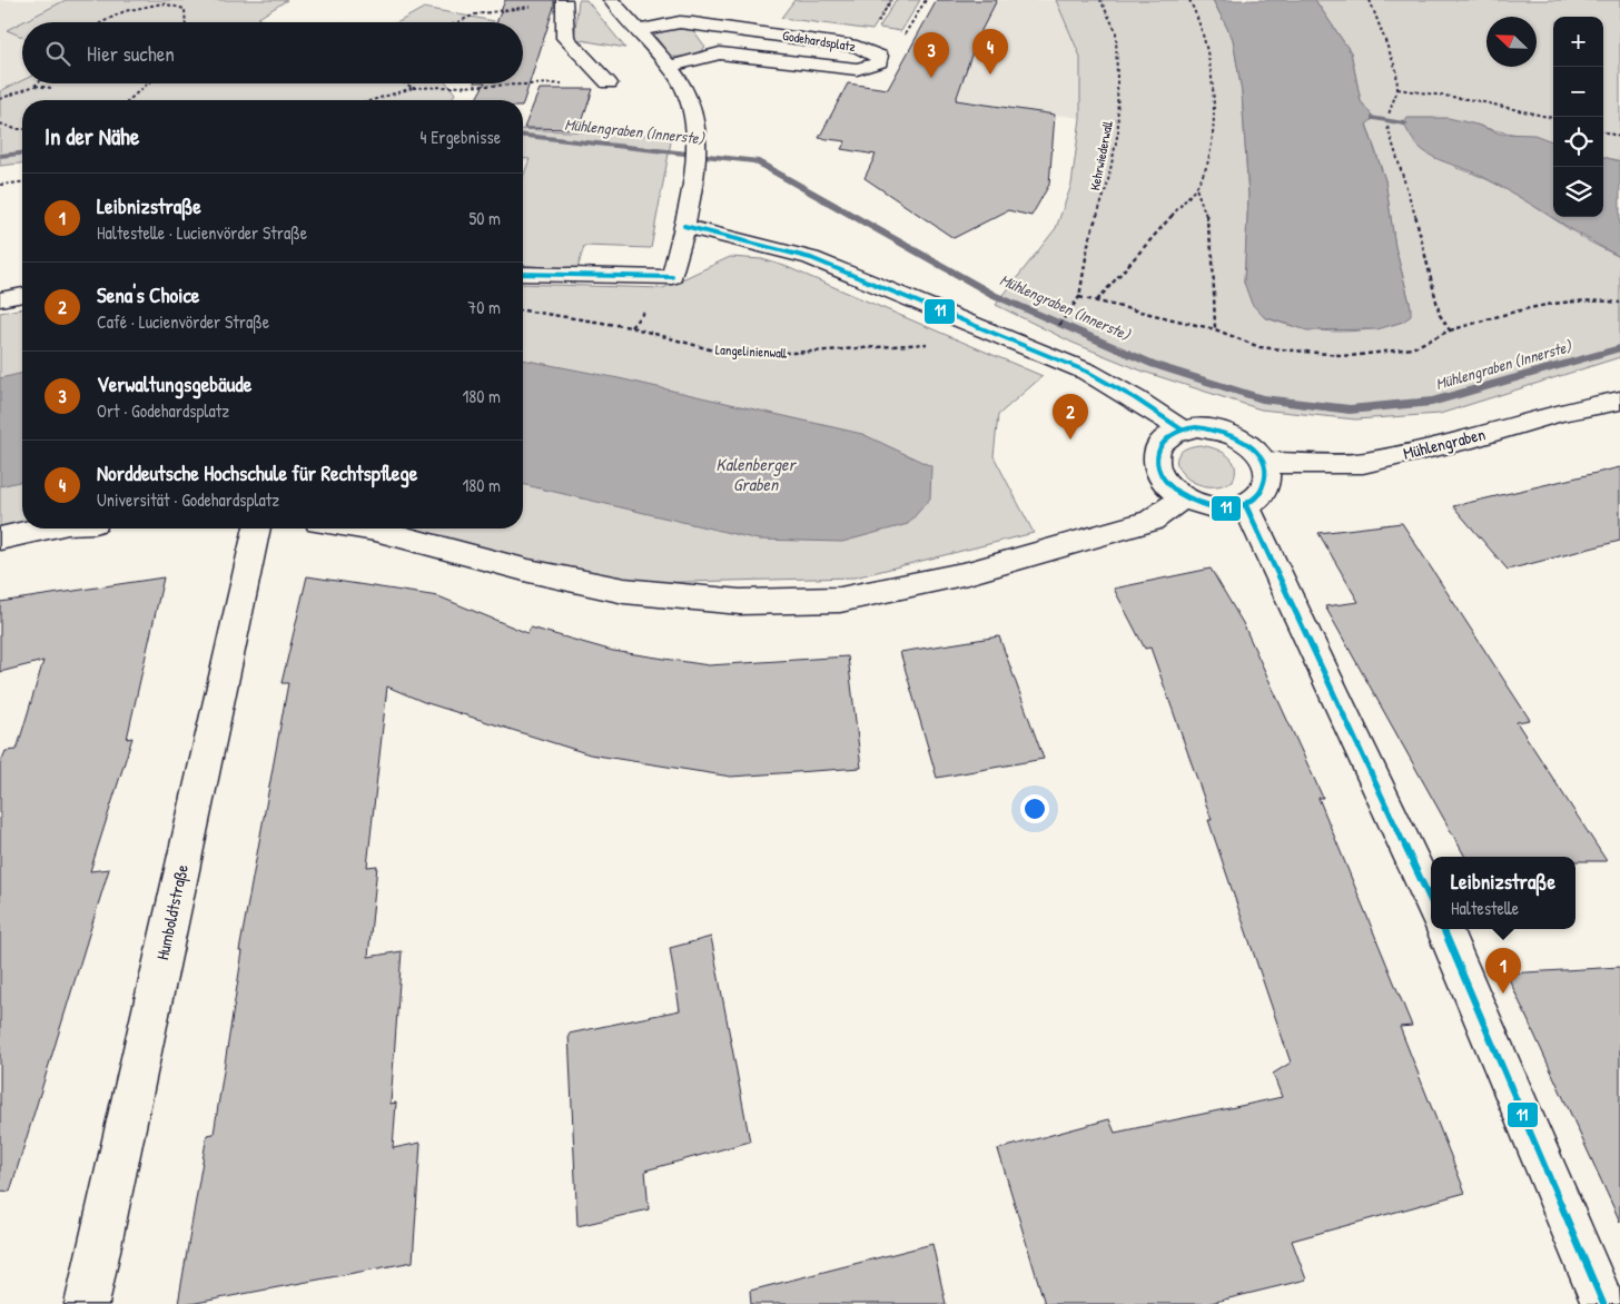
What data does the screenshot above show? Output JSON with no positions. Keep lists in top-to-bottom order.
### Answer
{
  "streets": {
    "street": ["Godehardsplatz", "Mühlengraben", "Humboldtstraße"],
    "path": ["Kehrwiederwall", "Langelinienwall"]
  },
  "water": ["Mühlengraben (Innerste)", "Kalenberger Graben"],
  "lines": ["transit line 11"],
  "north": "top left",
  "page": {
    "map_buttons": ["+", "−"],
    "search": "Hier suchen",
    "pins": [
      "4",
      "3",
      "2",
      "1"
    ],
    "heading": ["In der Nähe", "4 Ergebnisse"],
    "list": [
      {
        "mark": "1",
        "name": "Leibnizstraße",
        "note": "Haltestelle · Lucienvörder Straße",
        "value": "50 m"
      },
      {
        "mark": "2",
        "name": "Sena's Choice",
        "note": "Café · Lucienvörder Straße",
        "value": "70 m"
      },
      {
        "mark": "3",
        "name": "Verwaltungsgebäude",
        "note": "Ort · Godehardsplatz",
        "value": "180 m"
      },
      {
        "mark": "4",
        "name": "Norddeutsche Hochschule für Rechtspflege",
        "note": "Universität · Godehardsplatz",
        "value": "180 m"
      }
    ],
    "popup": ["Leibnizstraße", "Haltestelle"]
  }
}
